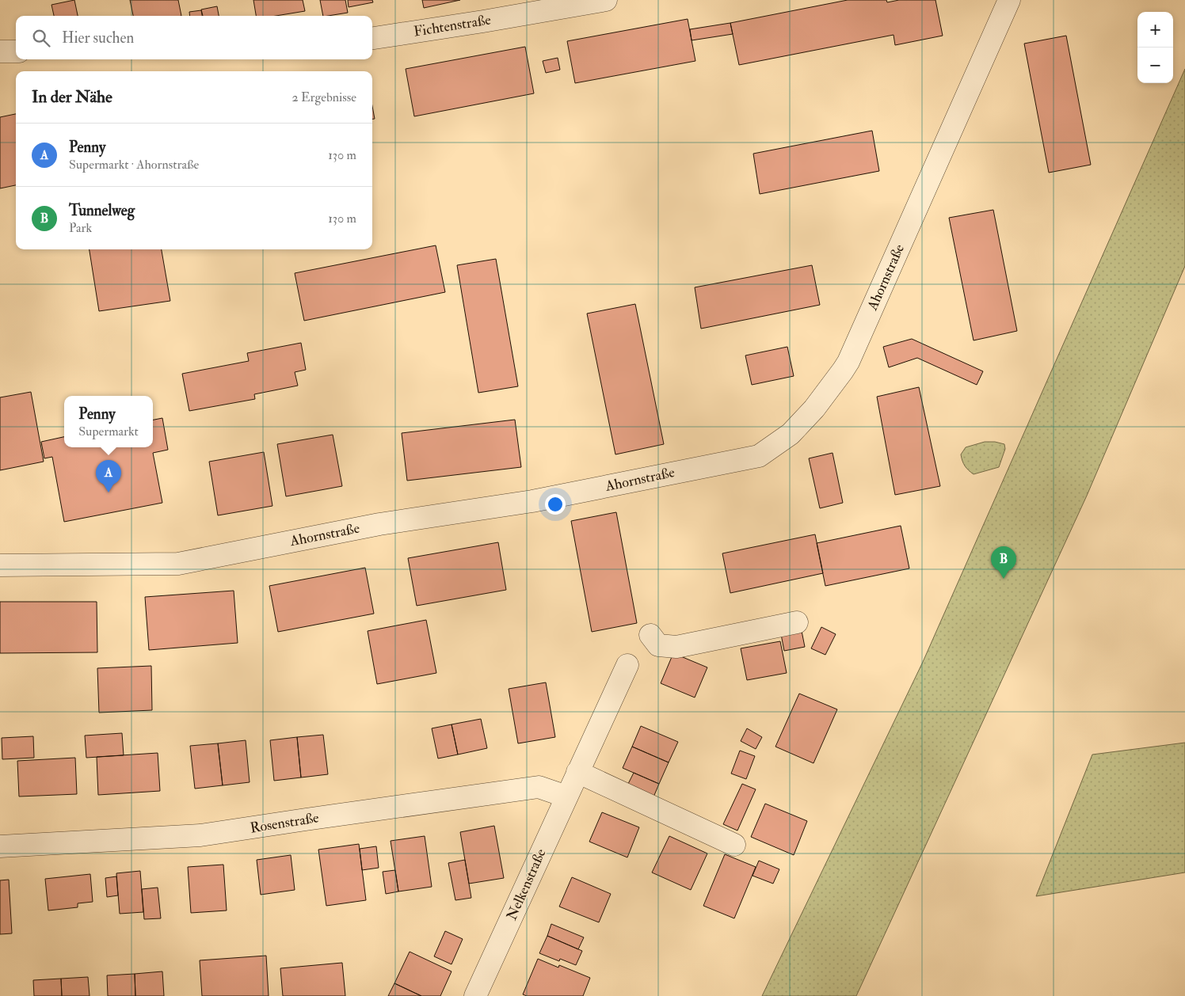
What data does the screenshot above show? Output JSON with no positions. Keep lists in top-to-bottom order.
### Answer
{
  "streets": {
    "street": [
      "Fichtenstraße",
      "Ahornstraße",
      "Rosenstraße",
      "Nelkenstraße"
    ]
  },
  "crossings": [
    ["Rosenstraße", "Nelkenstraße"]
  ],
  "page": {
    "map_buttons": ["+", "−"],
    "search": "Hier suchen",
    "heading": ["In der Nähe", "2 Ergebnisse"],
    "list": [
      {
        "mark": "A",
        "name": "Penny",
        "note": "Supermarkt · Ahornstraße",
        "value": "130 m"
      },
      {
        "mark": "B",
        "name": "Tunnelweg",
        "note": "Park",
        "value": "130 m"
      }
    ],
    "popup": ["Penny", "Supermarkt"],
    "pins": ["A", "B"]
  }
}
